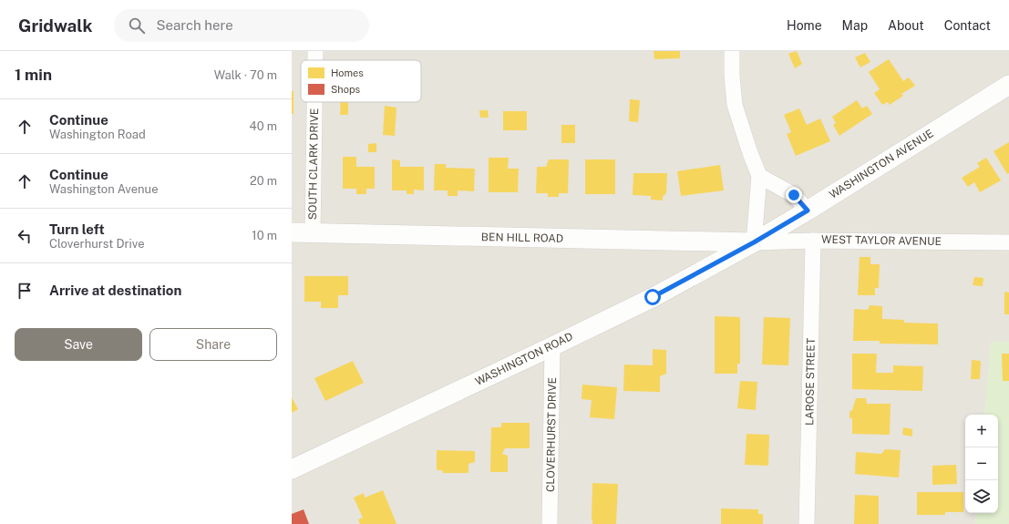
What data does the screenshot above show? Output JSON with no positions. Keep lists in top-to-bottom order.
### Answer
{
  "streets": {
    "street": [
      "SOUTH CLARK DRIVE",
      "WASHINGTON AVENUE",
      "BEN HILL ROAD",
      "WEST TAYLOR AVENUE",
      "WASHINGTON ROAD",
      "LAROSE STREET",
      "CLOVERHURST DRIVE"
    ]
  },
  "crossings": [
    ["SOUTH CLARK DRIVE", "BEN HILL ROAD"],
    ["WASHINGTON AVENUE", "BEN HILL ROAD"],
    ["WASHINGTON AVENUE", "WEST TAYLOR AVENUE"],
    ["WASHINGTON AVENUE", "WASHINGTON ROAD"],
    ["BEN HILL ROAD", "WEST TAYLOR AVENUE"],
    ["BEN HILL ROAD", "WASHINGTON ROAD"],
    ["WEST TAYLOR AVENUE", "WASHINGTON ROAD"],
    ["WEST TAYLOR AVENUE", "LAROSE STREET"],
    ["WASHINGTON ROAD", "CLOVERHURST DRIVE"]
  ],
  "legend": ["Homes", "Shops"],
  "page": {
    "header": "Gridwalk",
    "search": "Search here",
    "nav": [
      "Home",
      "Map",
      "About",
      "Contact"
    ],
    "heading": ["1 min", "Walk · 70 m"],
    "list": [
      ["Continue", "Washington Road", "40 m"],
      ["Continue", "Washington Avenue", "20 m"],
      ["Turn left", "Cloverhurst Drive", "10 m"],
      "Arrive at destination"
    ],
    "buttons": ["Save", "Share"],
    "map_buttons": ["+", "−"]
  }
}
